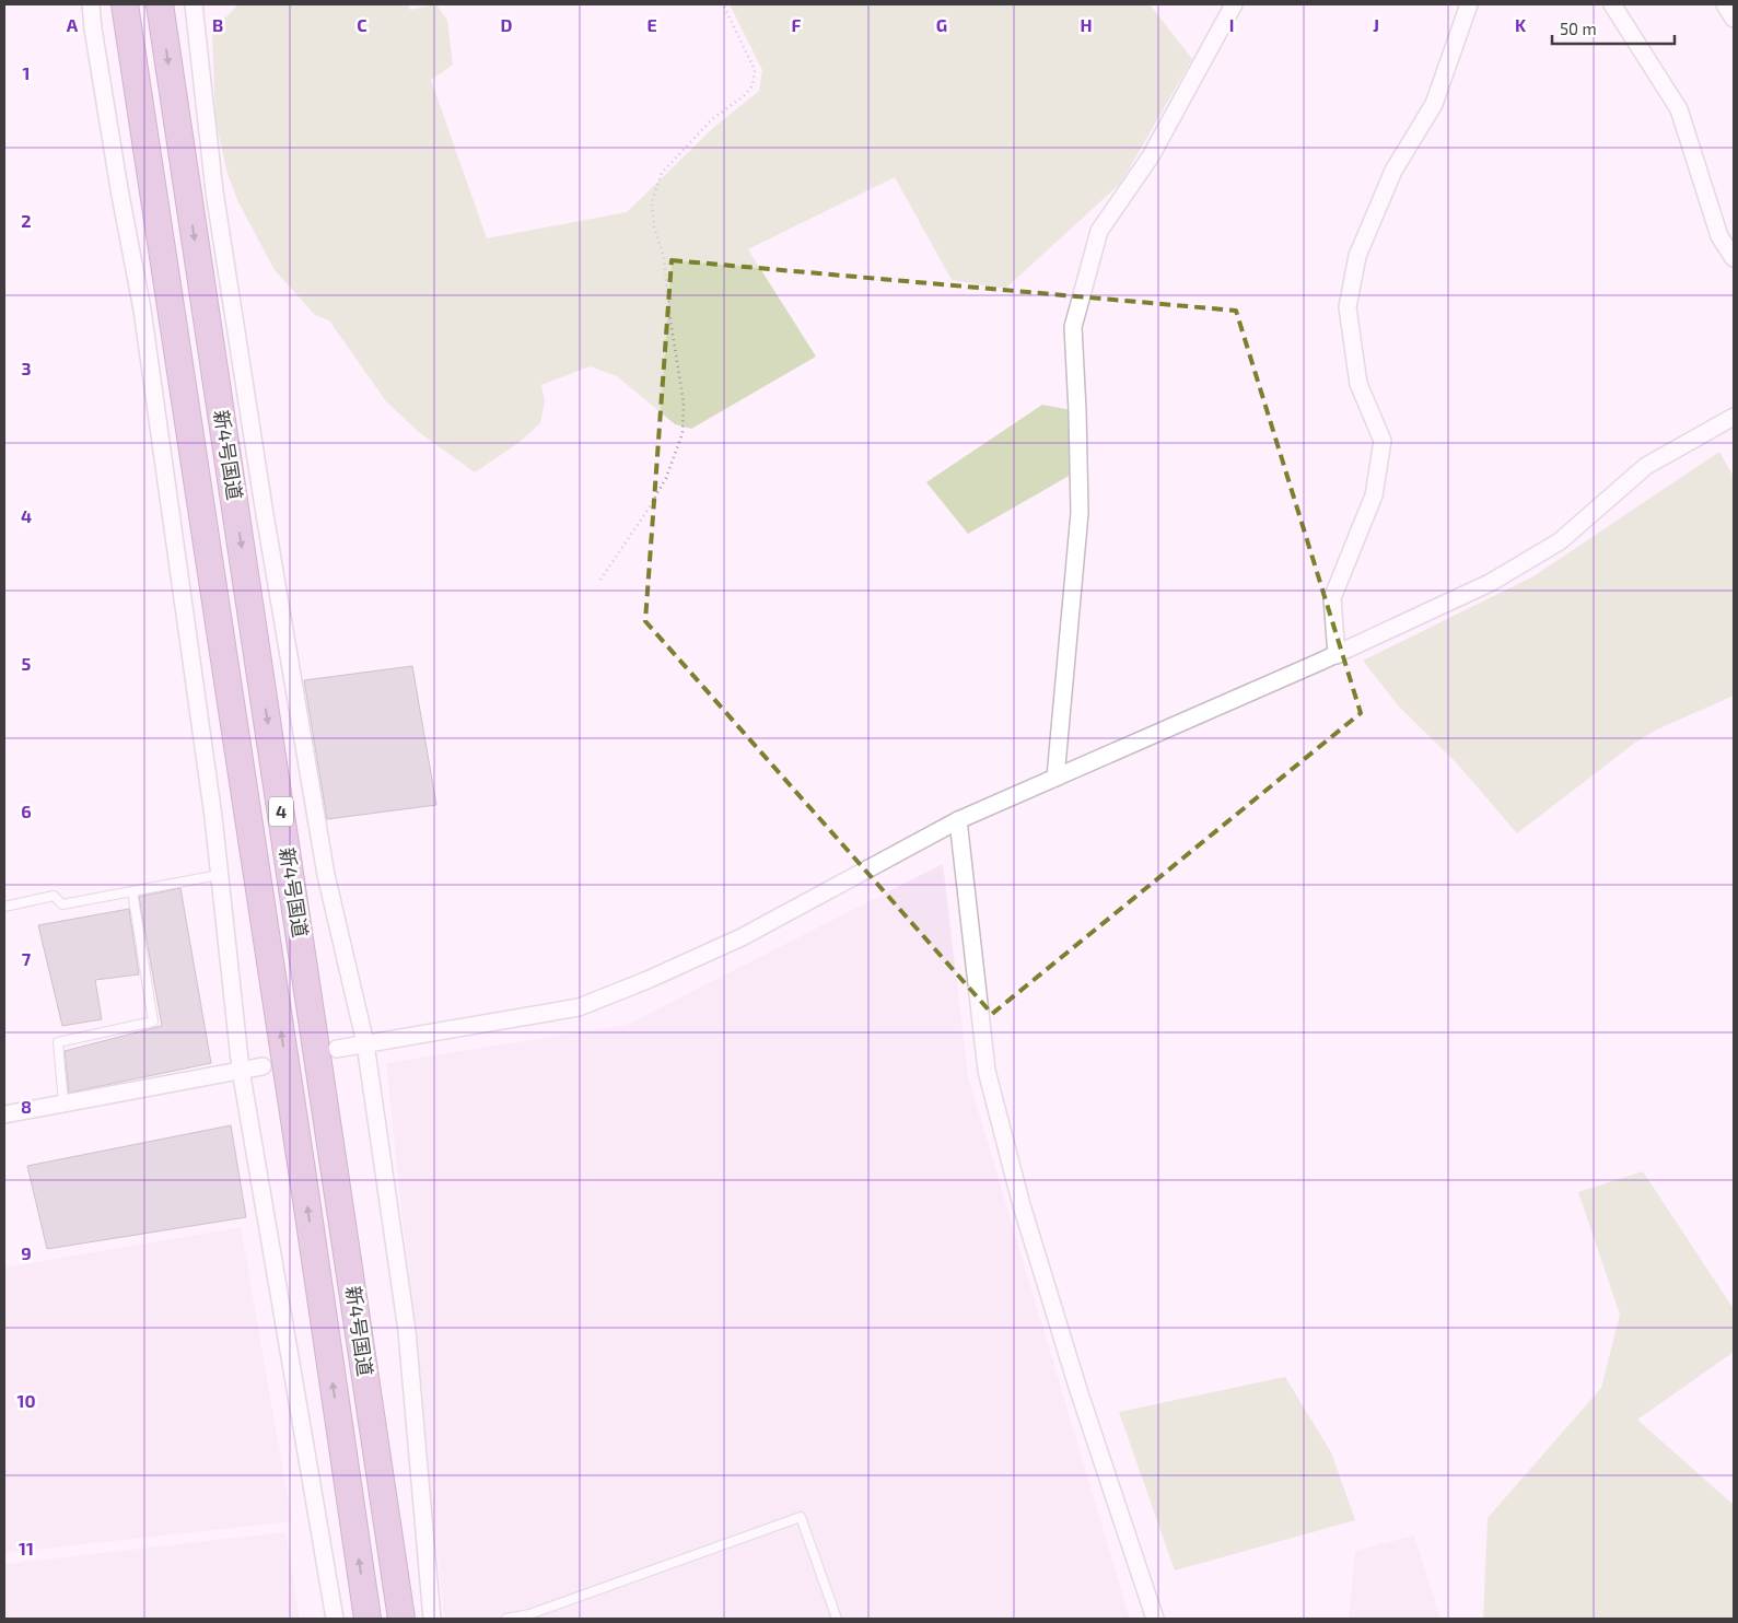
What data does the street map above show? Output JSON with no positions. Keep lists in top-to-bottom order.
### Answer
{
  "streets": {
    "highway": ["新4号国道", "4"]
  },
  "scale_bar": "50 m",
  "grid": {
    "columns": [
      "A",
      "B",
      "C",
      "D",
      "E",
      "F",
      "G",
      "H",
      "I",
      "J",
      "K"
    ],
    "rows": [
      "1",
      "2",
      "3",
      "4",
      "5",
      "6",
      "7",
      "8",
      "9",
      "10",
      "11"
    ]
  }
}
